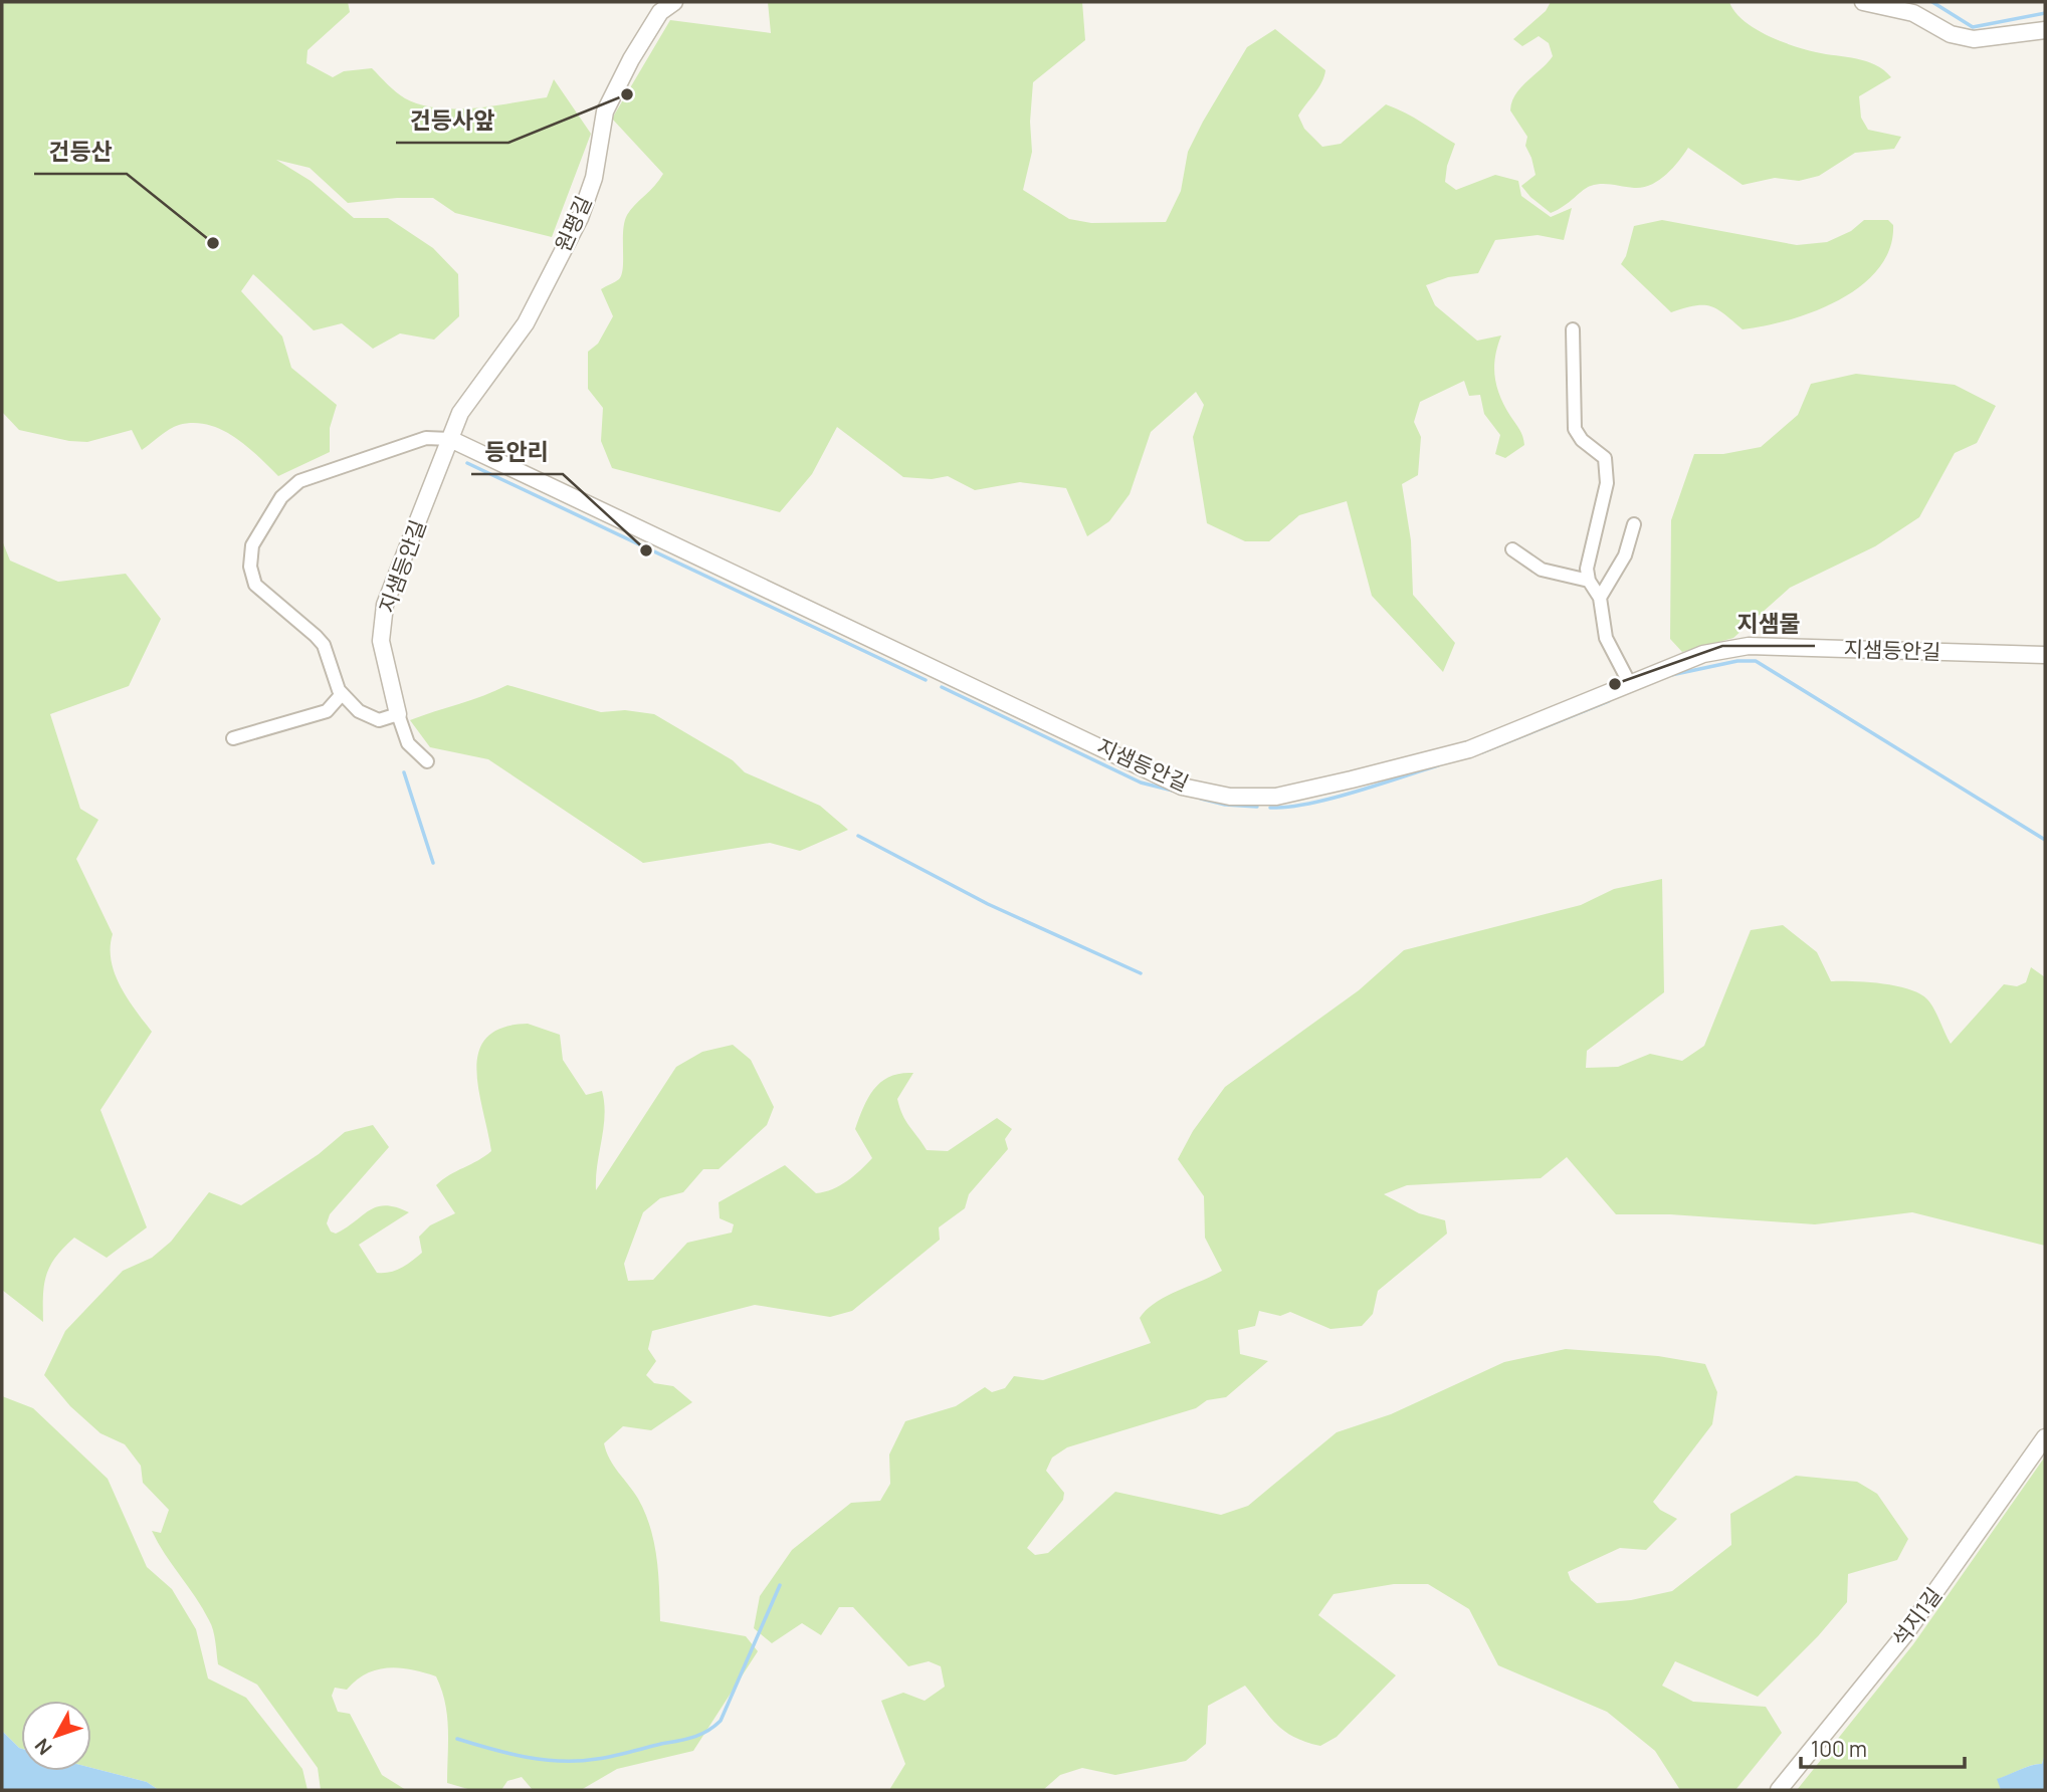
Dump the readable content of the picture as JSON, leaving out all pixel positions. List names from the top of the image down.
{
  "streets": {
    "street": ["원평길", "지샘등안길", "석지1길"]
  },
  "crossings": [
    ["원평길", "지샘등안길"]
  ],
  "places": [
    "건등사앞",
    "건등산",
    "등안리",
    "지샘물"
  ],
  "scale_bar": "100 m",
  "north": "bottom left"
}
